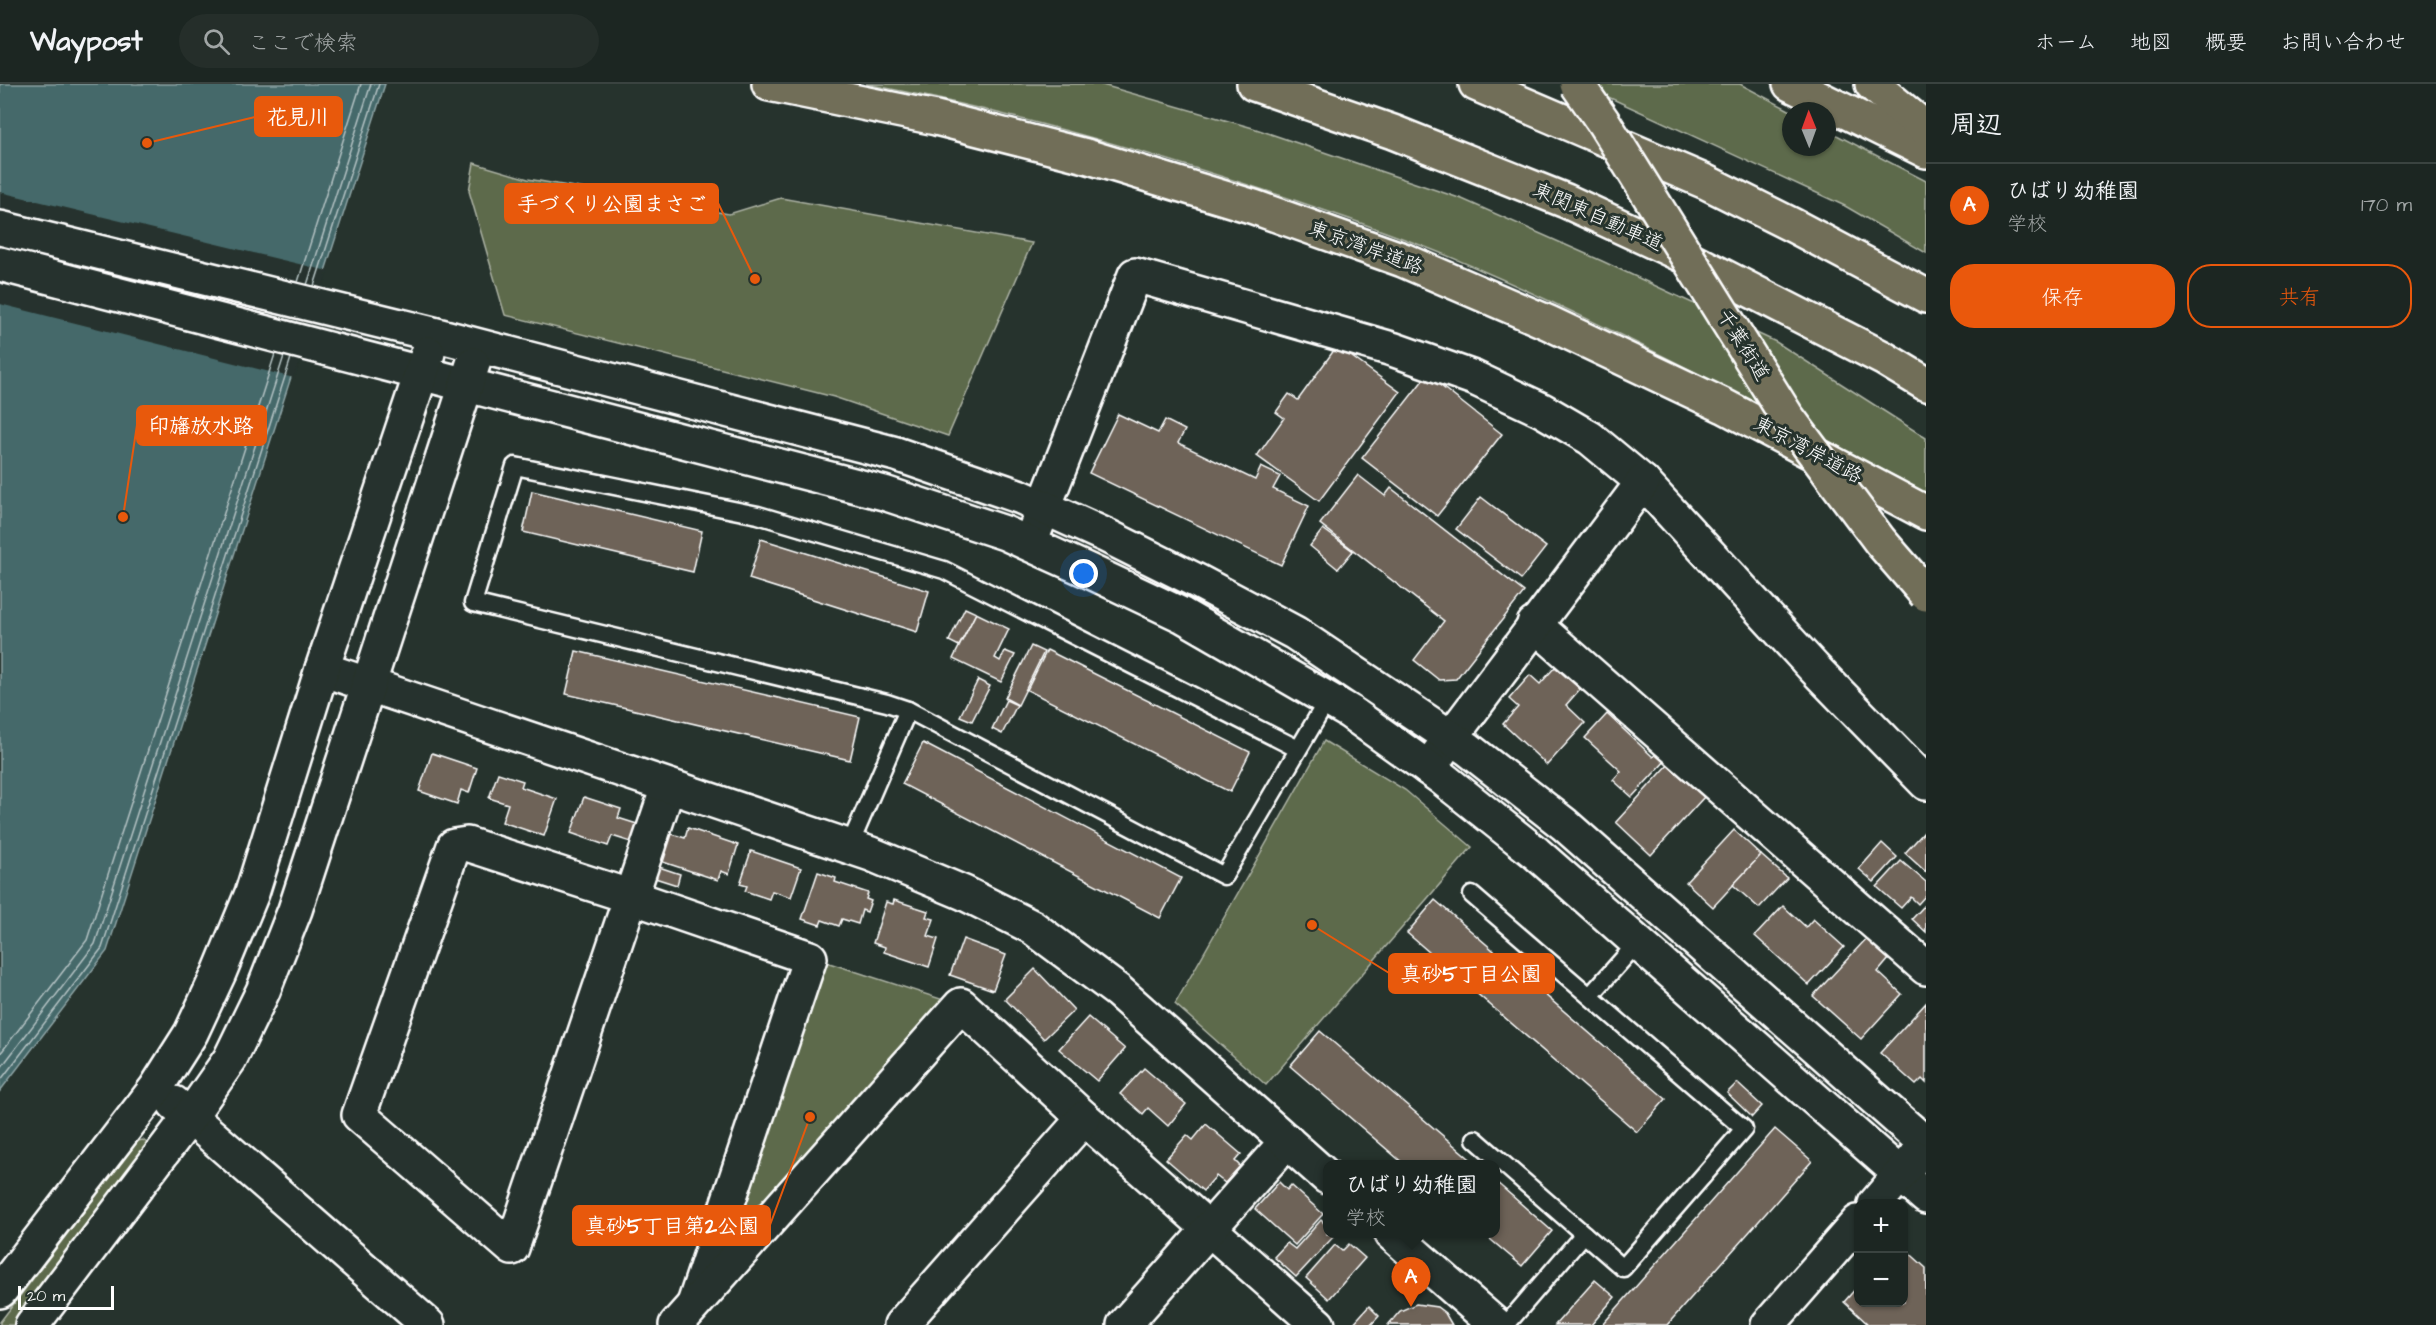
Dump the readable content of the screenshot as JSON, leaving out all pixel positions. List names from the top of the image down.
{
  "streets": {
    "highway": ["東関東自動車道", "東京湾岸道路", "千葉街道"]
  },
  "places": [
    "花見川",
    "手づくり公園まさご",
    "印旛放水路",
    "真砂5丁目公園",
    "真砂5丁目第2公園"
  ],
  "scale_bar": "20 m",
  "north": "top",
  "page": {
    "header": "Waypost",
    "search": "ここで検索",
    "nav": [
      "ホーム",
      "地図",
      "概要",
      "お問い合わせ"
    ],
    "heading": "周辺",
    "list": [
      {
        "mark": "A",
        "name": "ひばり幼稚園",
        "note": "学校",
        "value": "170 m"
      }
    ],
    "buttons": ["保存", "共有"],
    "popup": ["ひばり幼稚園", "学校"],
    "map_buttons": ["+", "−"],
    "pins": "A",
    "scale": "20 m"
  }
}
